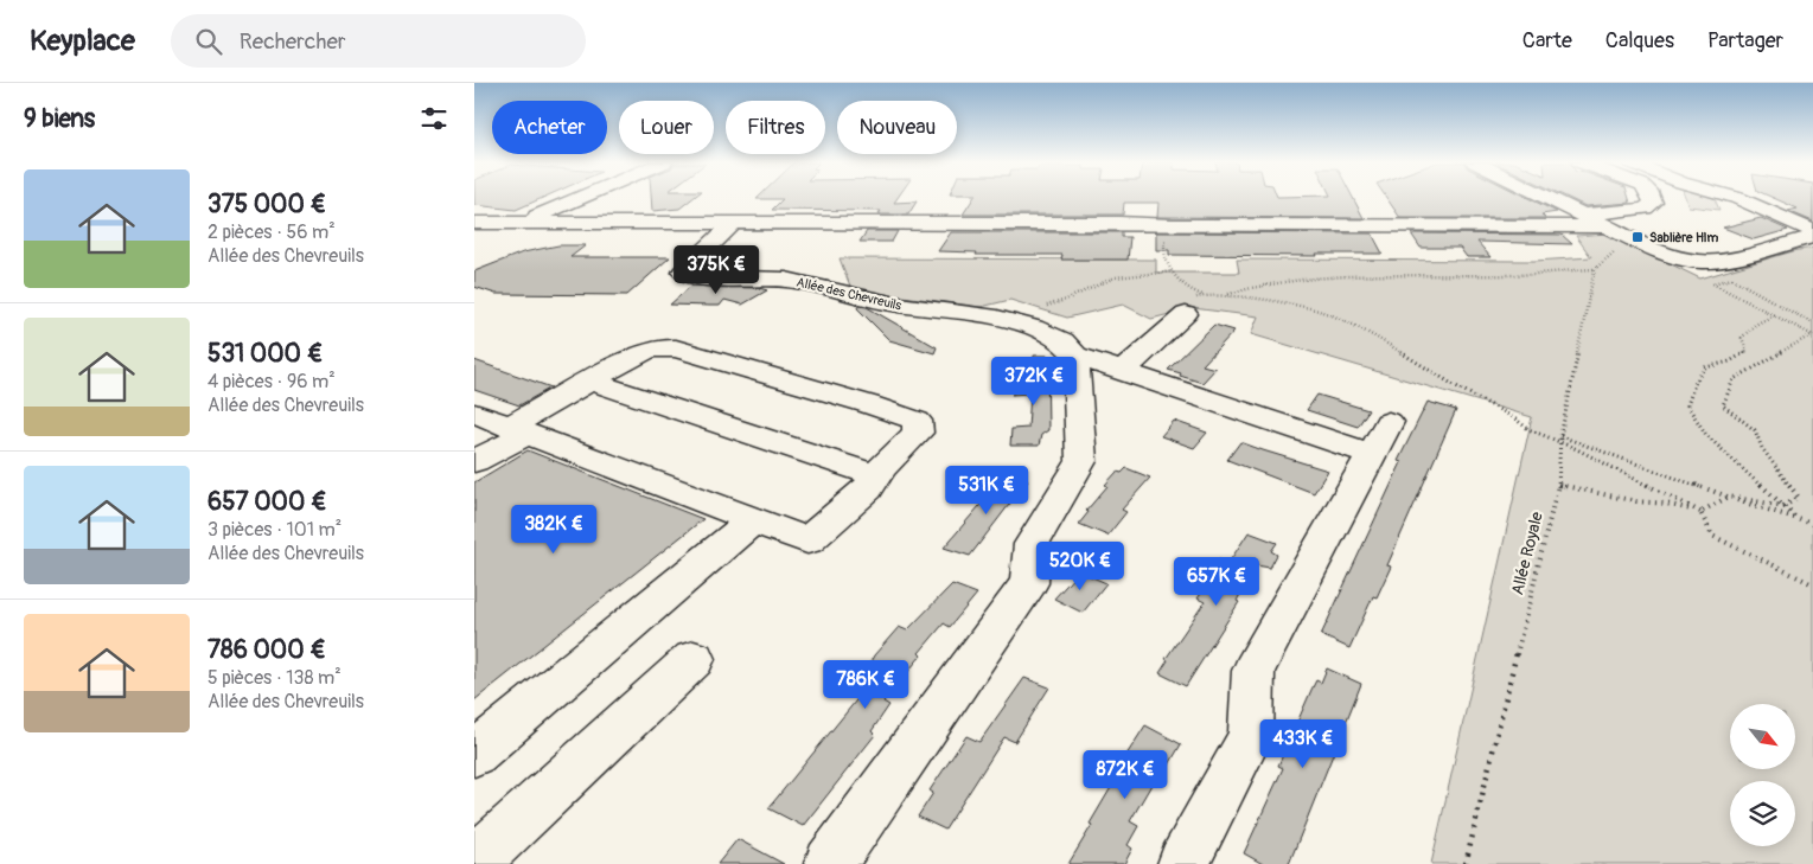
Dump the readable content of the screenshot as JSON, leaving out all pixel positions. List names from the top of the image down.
{
  "streets": {
    "street": ["Allée des Chevreuils"],
    "path": ["Allée Royale"]
  },
  "places": {
    "transit": ["Sablière Hlm"]
  },
  "north": "bottom right",
  "page": {
    "header": "Keyplace",
    "search": "Rechercher",
    "nav": ["Carte", "Calques", "Partager"],
    "heading": "9 biens",
    "chip": [
      "Acheter",
      "Louer",
      "Filtres",
      "Nouveau"
    ],
    "list": [
      {
        "name": "375 000 €",
        "note": "2 pièces · 56 m² · Allée des Chevreuils"
      },
      {
        "name": "531 000 €",
        "note": "4 pièces · 96 m² · Allée des Chevreuils"
      },
      {
        "name": "657 000 €",
        "note": "3 pièces · 101 m² · Allée des Chevreuils"
      },
      {
        "name": "786 000 €",
        "note": "5 pièces · 138 m² · Allée des Chevreuils"
      }
    ],
    "price": [
      "375K €",
      "372K €",
      "531K €",
      "382K €",
      "520K €",
      "657K €",
      "786K €",
      "433K €",
      "872K €"
    ]
  }
}
